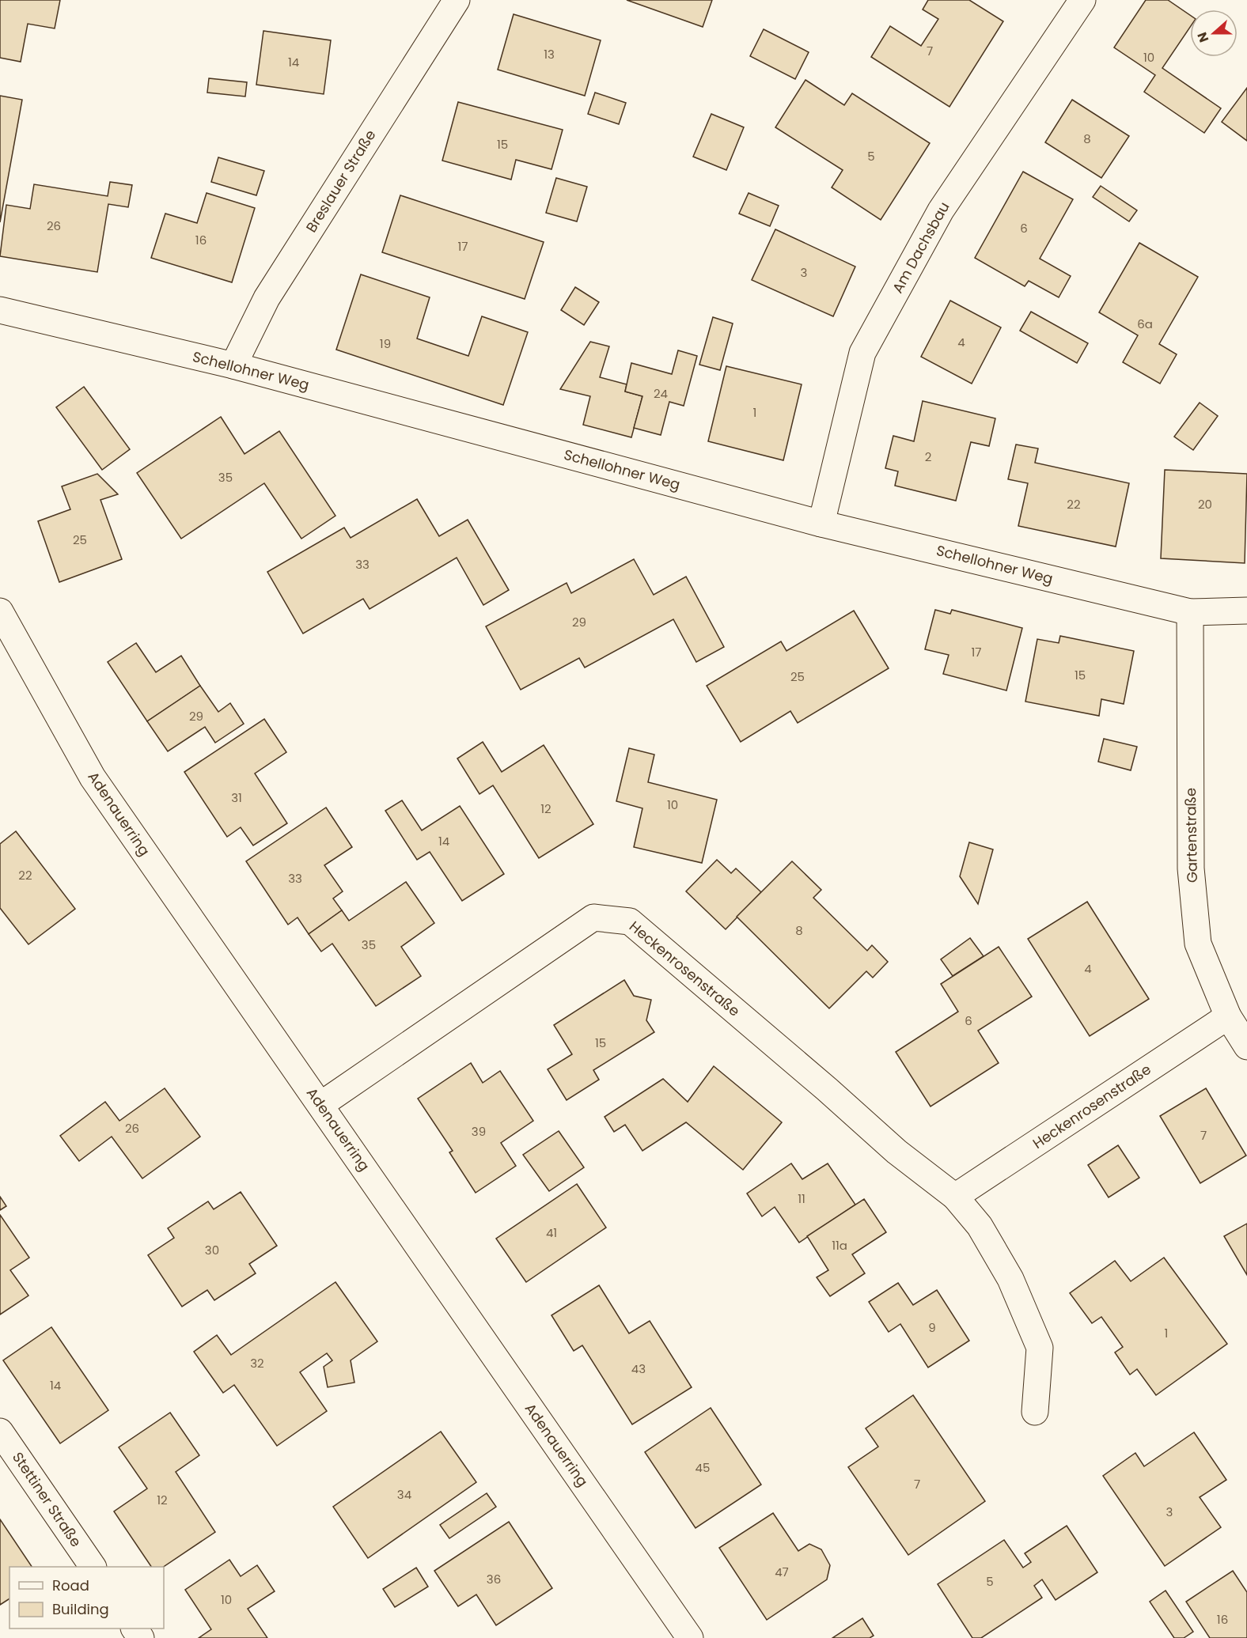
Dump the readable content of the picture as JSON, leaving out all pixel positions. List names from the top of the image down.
{
  "streets": {
    "street": [
      "Breslauer Straße",
      "Am Dachsbau",
      "Schellohner Weg",
      "Adenauerring",
      "Gartenstraße",
      "Heckenrosenstraße",
      "Stettiner Straße"
    ]
  },
  "crossings": [
    ["Breslauer Straße", "Schellohner Weg"],
    ["Am Dachsbau", "Schellohner Weg"],
    ["Schellohner Weg", "Gartenstraße"],
    ["Adenauerring", "Heckenrosenstraße"],
    ["Gartenstraße", "Heckenrosenstraße"]
  ],
  "house_numbers": [
    "7",
    "13",
    "10",
    "14",
    "8",
    "15",
    "5",
    "26",
    "6",
    "16",
    "17",
    "3",
    "6a",
    "4",
    "19",
    "24",
    "1",
    "2",
    "35",
    "22",
    "20",
    "25",
    "33",
    "29",
    "17",
    "15",
    "25",
    "29",
    "31",
    "10",
    "12",
    "14",
    "22",
    "33",
    "8",
    "35",
    "4",
    "6",
    "15",
    "26",
    "39",
    "7",
    "11",
    "41",
    "11a",
    "30",
    "9",
    "1",
    "32",
    "43",
    "14",
    "45",
    "7",
    "34",
    "12",
    "3",
    "47",
    "36",
    "5",
    "10",
    "16"
  ],
  "legend": ["Road", "Building"],
  "north": "left"
}
